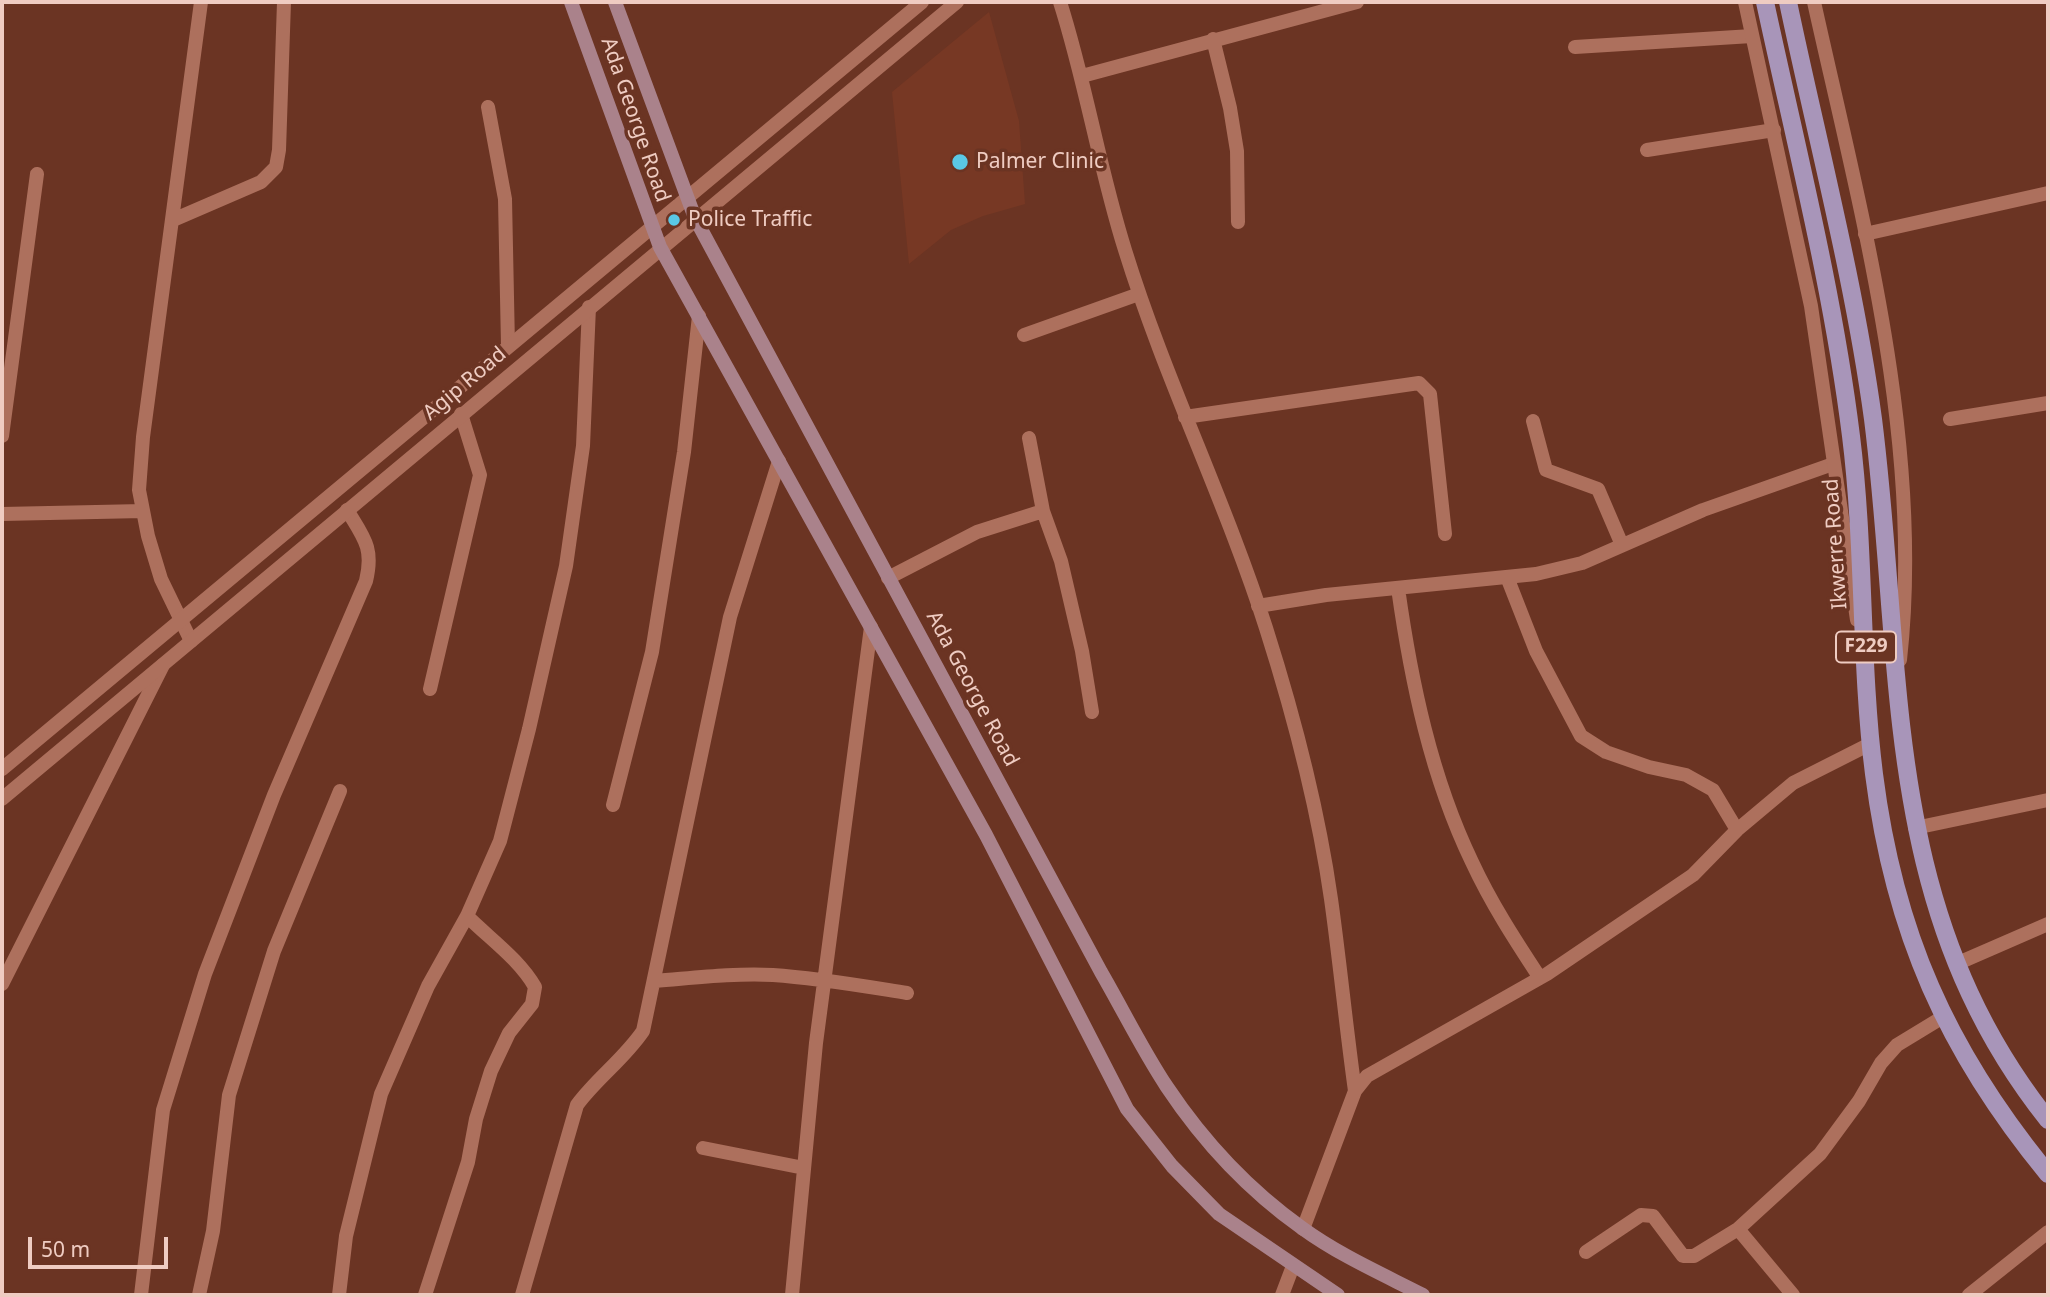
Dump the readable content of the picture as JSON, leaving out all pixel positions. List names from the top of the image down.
{
  "streets": {
    "main road": ["Ada George Road", "Ikwerre Road", "F229"],
    "street": ["Agip Road"]
  },
  "crossings": [
    ["Ada George Road", "Agip Road"]
  ],
  "places": ["Palmer Clinic", "Police Traffic"],
  "scale_bar": "50 m"
}
